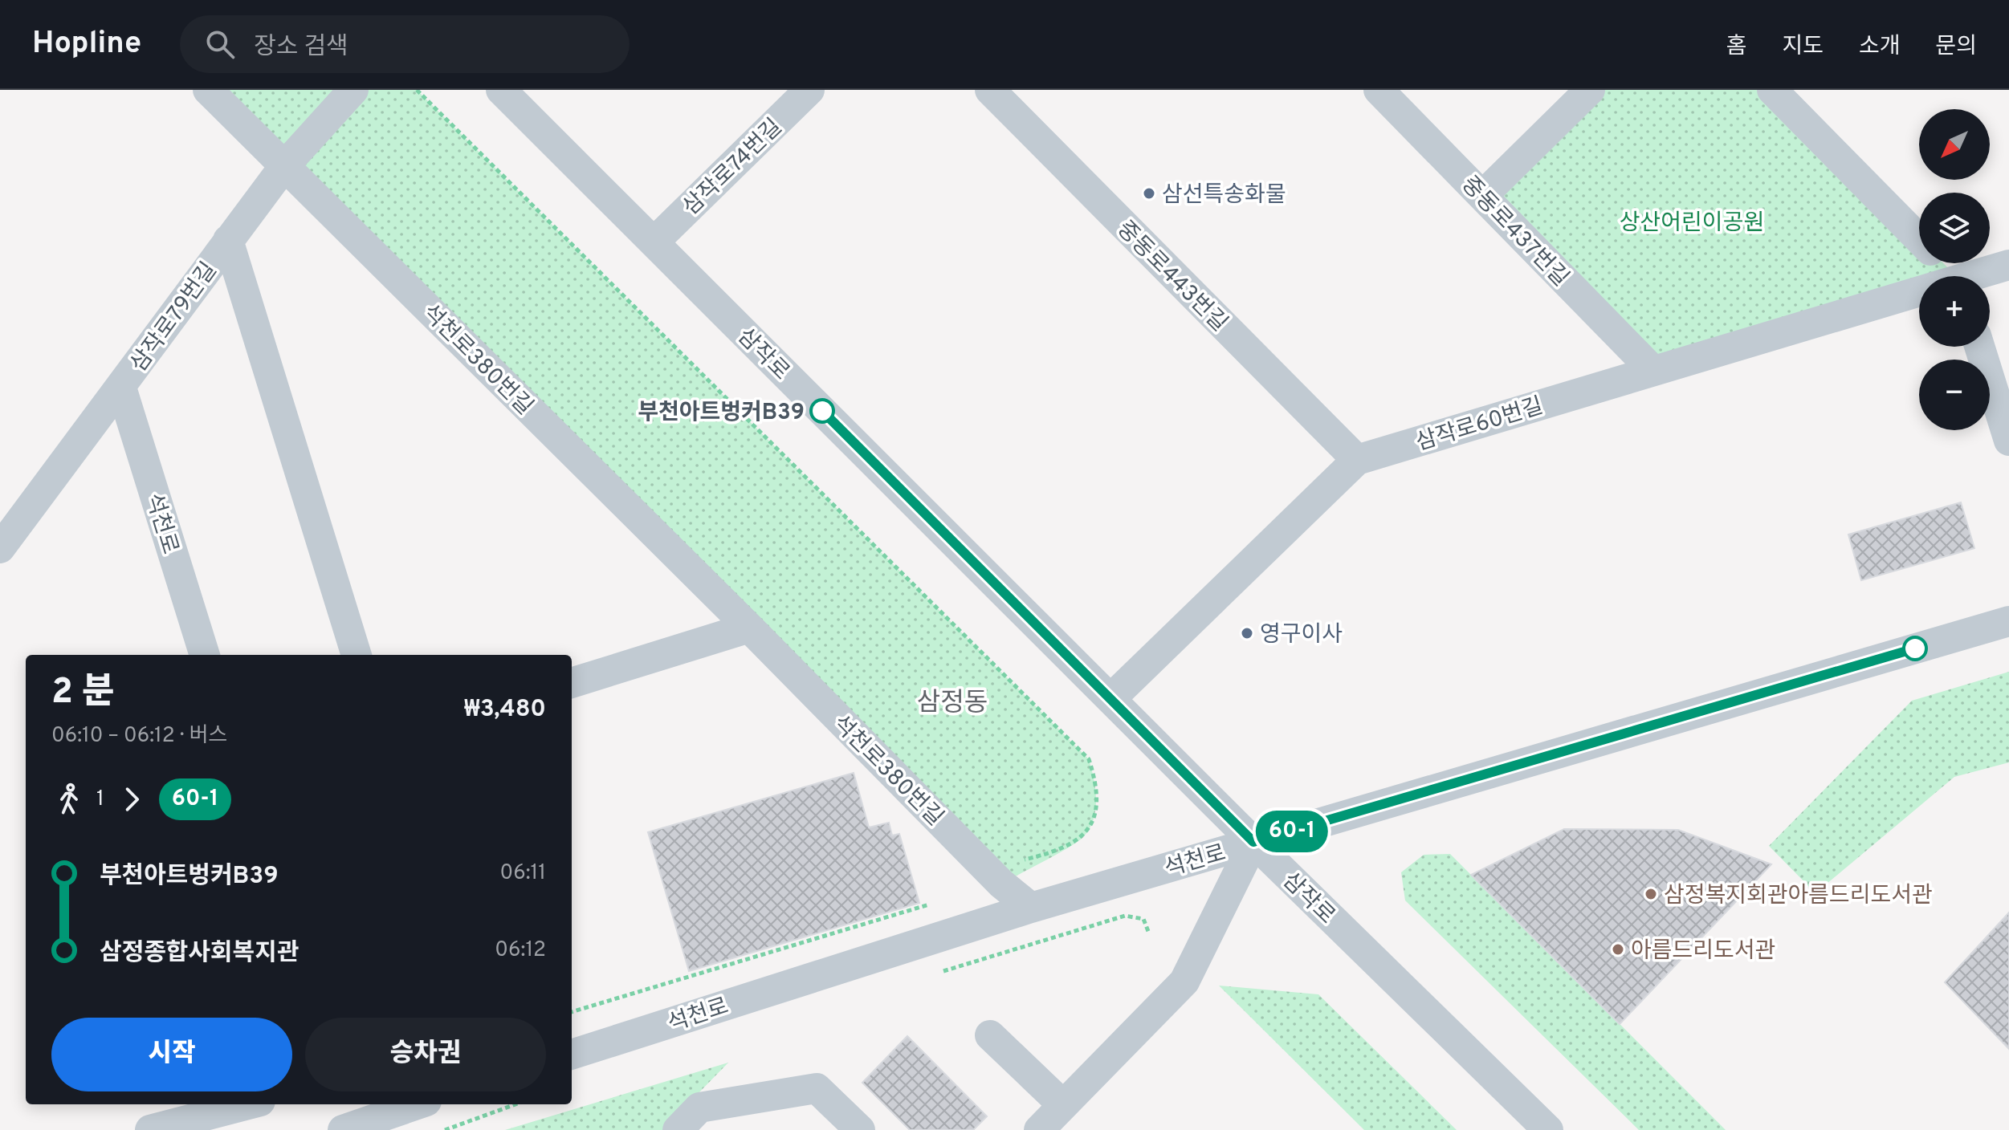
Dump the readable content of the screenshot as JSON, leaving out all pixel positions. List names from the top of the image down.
{
  "streets": {
    "street": [
      "삼작로74번길",
      "중동로437번길",
      "중동로443번길",
      "삼작로79번길",
      "삼작로",
      "석천로380번길",
      "삼작로60번길",
      "석천로"
    ]
  },
  "crossings": [
    ["삼작로74번길", "삼작로"],
    ["중동로437번길", "삼작로60번길"],
    ["중동로443번길", "삼작로60번길"],
    ["삼작로79번길", "석천로380번길"],
    ["삼작로79번길", "석천로"],
    ["삼작로", "삼작로60번길"],
    ["삼작로", "석천로"],
    ["석천로380번길", "석천로"]
  ],
  "districts": ["삼정동"],
  "parks": ["상산어린이공원"],
  "places": [
    "삼선특송화물",
    "부천아트벙커B39",
    "영구이사",
    "삼정복지회관아름드리도서관",
    "아름드리도서관"
  ],
  "lines": ["bus line 60-1"],
  "north": "bottom left",
  "page": {
    "header": "Hopline",
    "search": "장소 검색",
    "nav": [
      "홈",
      "지도",
      "소개",
      "문의"
    ],
    "on_map": "60-1",
    "map_buttons": ["+", "−"],
    "heading": ["2 분", "06:10 – 06:12 · 버스", "₩3,480"],
    "legs": ["1", "60-1"],
    "list": [
      {
        "name": "부천아트벙커B39",
        "value": "06:11"
      },
      {
        "name": "삼정종합사회복지관",
        "value": "06:12"
      }
    ],
    "buttons": ["시작", "승차권"]
  }
}
